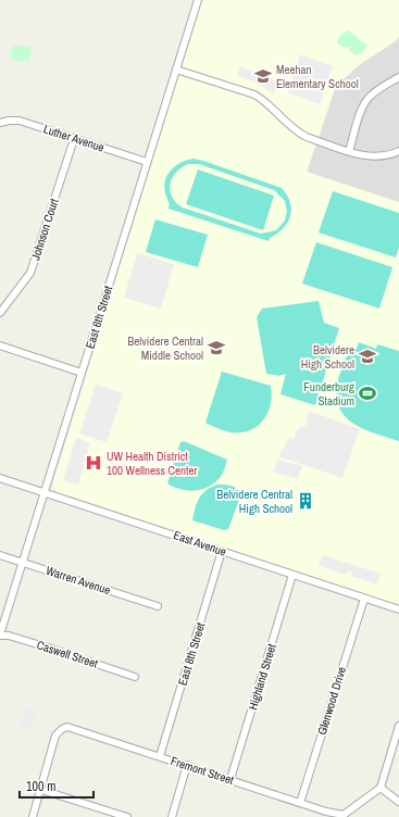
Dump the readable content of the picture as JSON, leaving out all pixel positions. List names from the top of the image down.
{
  "streets": {
    "street": [
      "Luther Avenue",
      "Johnson Court",
      "East 6th Street",
      "East Avenue",
      "Warren Avenue",
      "Caswell Street",
      "East 8th Street",
      "Highland Street",
      "Glenwood Drive",
      "Fremont Street"
    ]
  },
  "crossings": [
    ["Luther Avenue", "Johnson Court"],
    ["Luther Avenue", "East 6th Street"],
    ["East 6th Street", "East Avenue"],
    ["East 6th Street", "Warren Avenue"],
    ["East 6th Street", "Caswell Street"],
    ["East Avenue", "East 8th Street"],
    ["East Avenue", "Highland Street"],
    ["East Avenue", "Glenwood Drive"],
    ["East 8th Street", "Fremont Street"],
    ["Highland Street", "Fremont Street"],
    ["Glenwood Drive", "Fremont Street"]
  ],
  "places": {
    "school or university": ["Meehan Elementary School", "Belvidere Central Middle School", "Belvidere High School"],
    "sports": ["Funderburg Stadium"],
    "hospital": ["UW Health District 100 Wellness Center"],
    "building": ["Belvidere Central High School"]
  },
  "scale_bar": "100 m"
}
